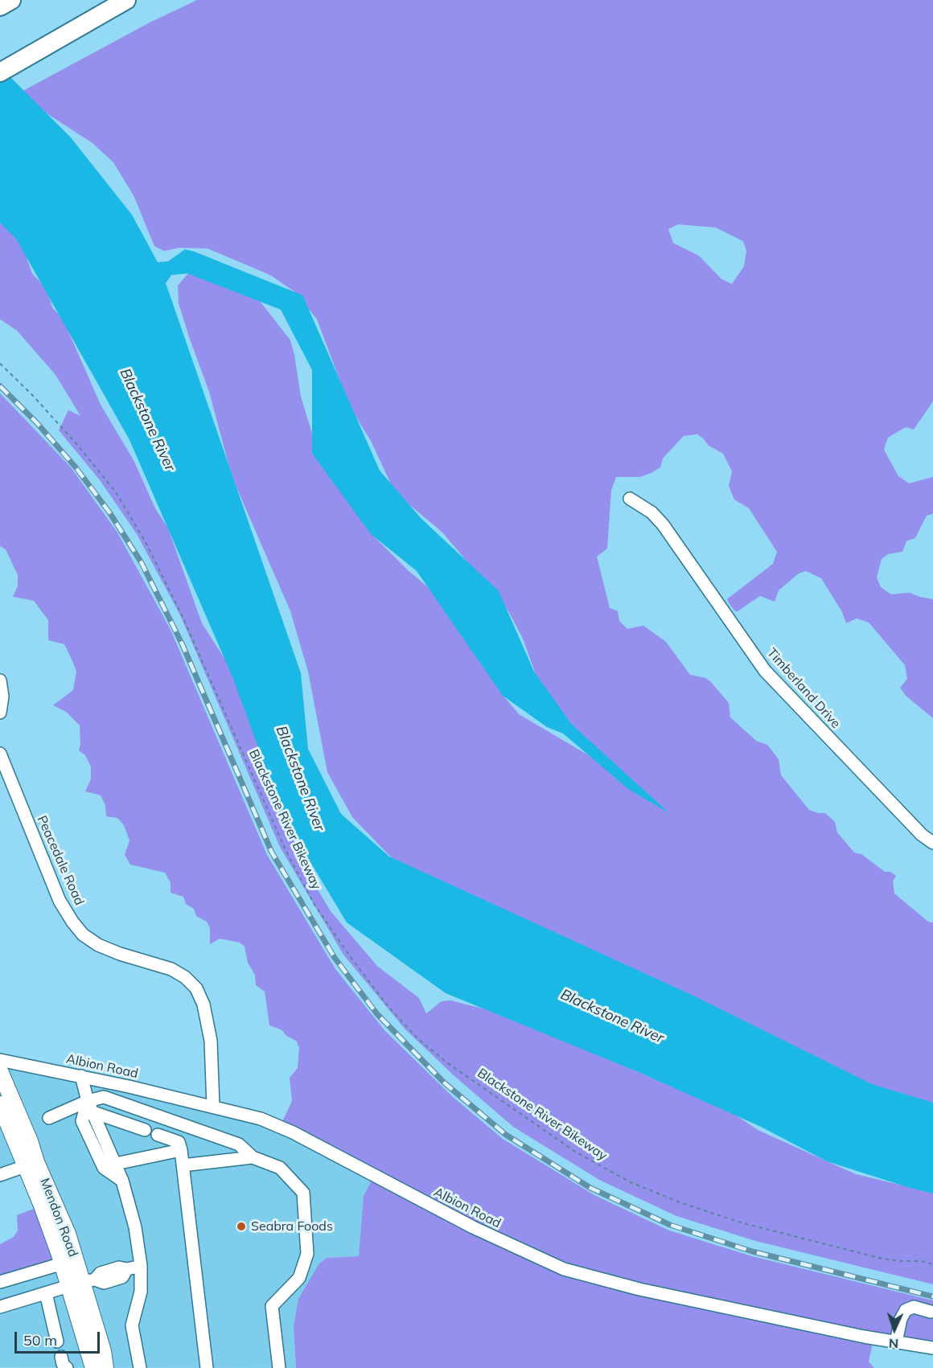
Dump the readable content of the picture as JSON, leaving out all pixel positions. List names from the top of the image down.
{
  "streets": {
    "main road": ["Mendon Road"],
    "street": ["Timberland Drive", "Peacedale Road", "Albion Road"],
    "path": ["Blackstone River Bikeway"]
  },
  "crossings": [
    ["Peacedale Road", "Albion Road"]
  ],
  "water": ["Blackstone River"],
  "places": ["Seabra Foods"],
  "scale_bar": "50 m",
  "north": "bottom"
}
